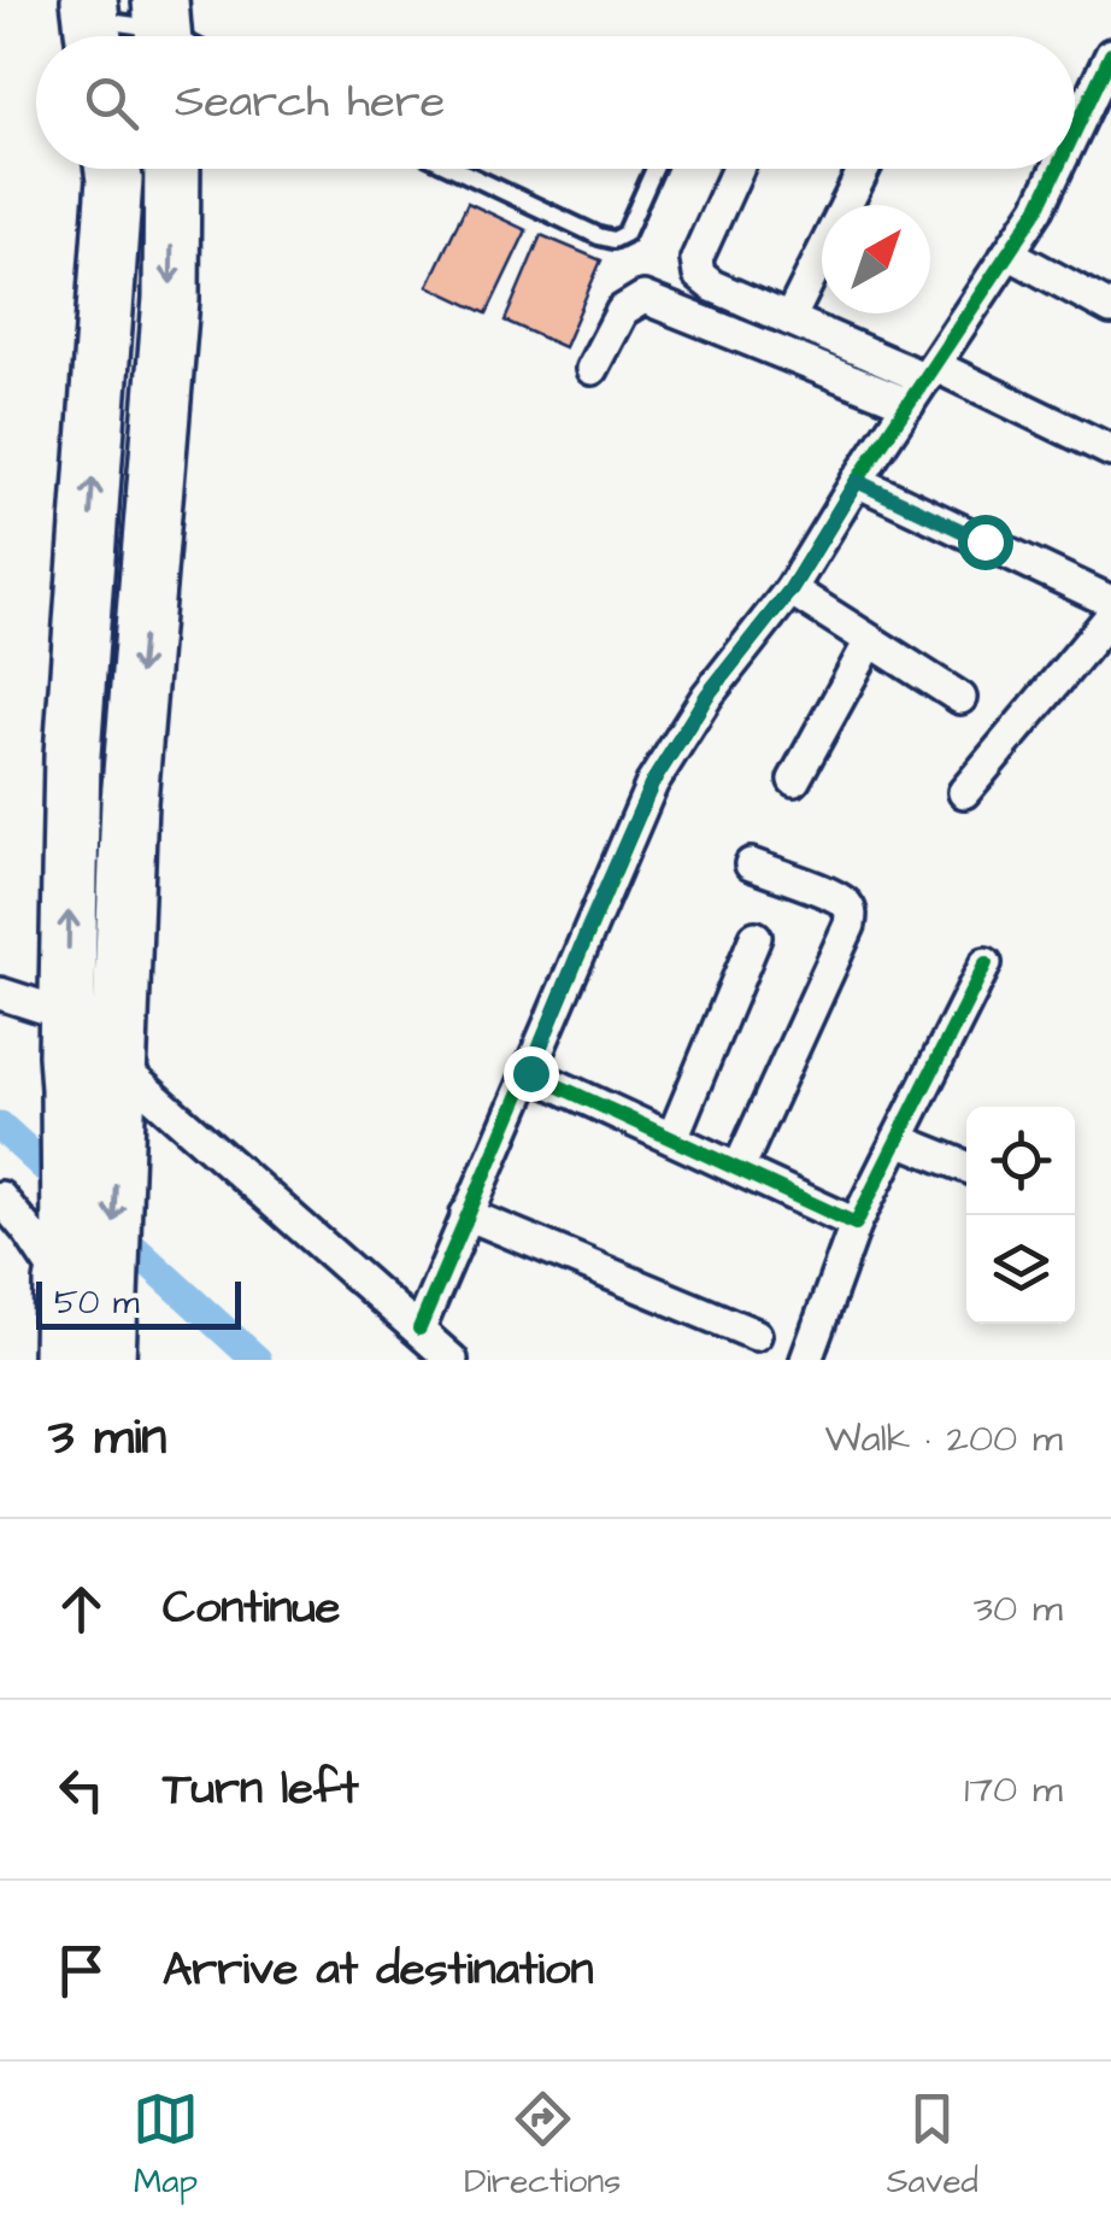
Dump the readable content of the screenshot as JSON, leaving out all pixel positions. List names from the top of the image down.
{
  "scale_bar": "50 m",
  "north": "top right",
  "page": {
    "search": "Search here",
    "scale": "50 m",
    "heading": ["3 min", "Walk · 200 m"],
    "list": [
      ["Continue", "30 m"],
      ["Turn left", "170 m"],
      "Arrive at destination"
    ],
    "nav": ["Map", "Directions", "Saved"]
  }
}
